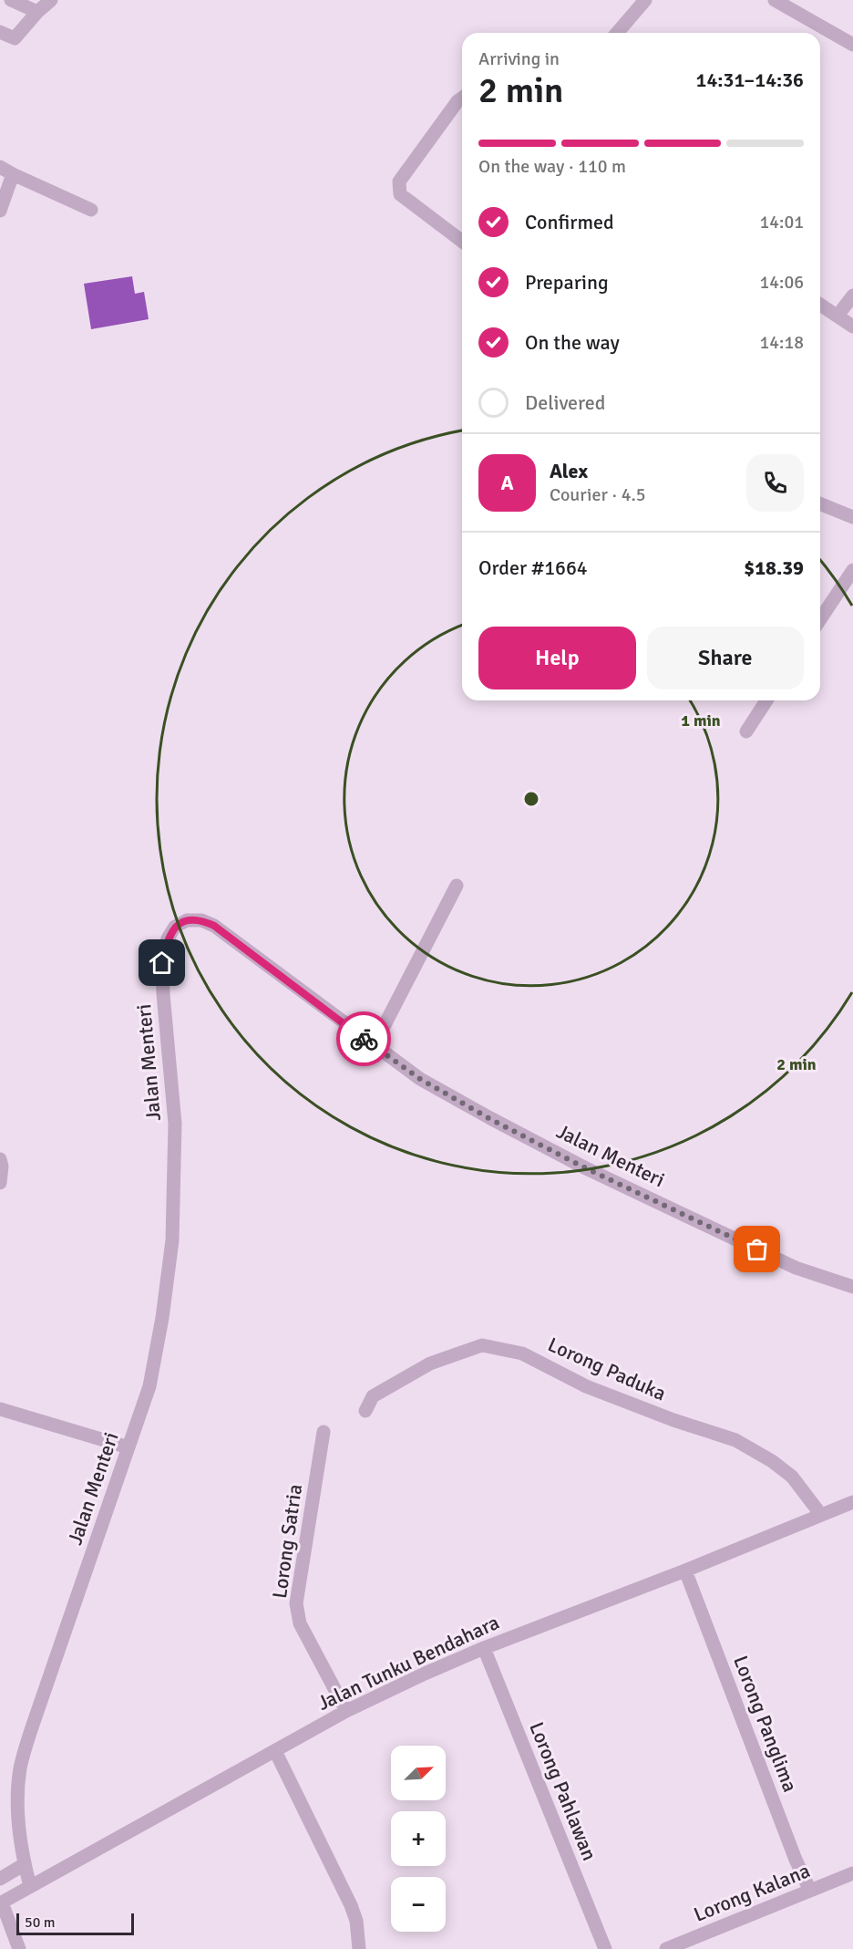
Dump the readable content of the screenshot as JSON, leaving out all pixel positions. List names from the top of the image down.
{
  "streets": {
    "street": [
      "Jalan Menteri",
      "Lorong Paduka",
      "Lorong Satria",
      "Jalan Tunku Bendahara",
      "Lorong Panglima",
      "Lorong Pahlawan",
      "Lorong Kalana"
    ]
  },
  "crossings": [
    ["Jalan Menteri", "Jalan Tunku Bendahara"],
    ["Lorong Paduka", "Jalan Tunku Bendahara"],
    ["Lorong Satria", "Jalan Tunku Bendahara"],
    ["Jalan Tunku Bendahara", "Lorong Panglima"],
    ["Jalan Tunku Bendahara", "Lorong Pahlawan"],
    ["Lorong Panglima", "Lorong Kalana"]
  ],
  "scale_bar": "50 m",
  "north": "top right",
  "page": {
    "heading": ["2 min", "Arriving in", "14:31–14:36"],
    "panel": [
      "Alex",
      "Courier · 4.5",
      "Order #1664",
      "$18.39"
    ],
    "bar": "On the way · 110 m",
    "list": [
      ["Confirmed", "14:01"],
      ["Preparing", "14:06"],
      ["On the way", "14:18"],
      "Delivered"
    ],
    "round": "A",
    "buttons": ["Help", "Share"],
    "map_buttons": ["+", "−"],
    "scale": "50 m"
  },
  "rings": ["1 min", "2 min"]
}
